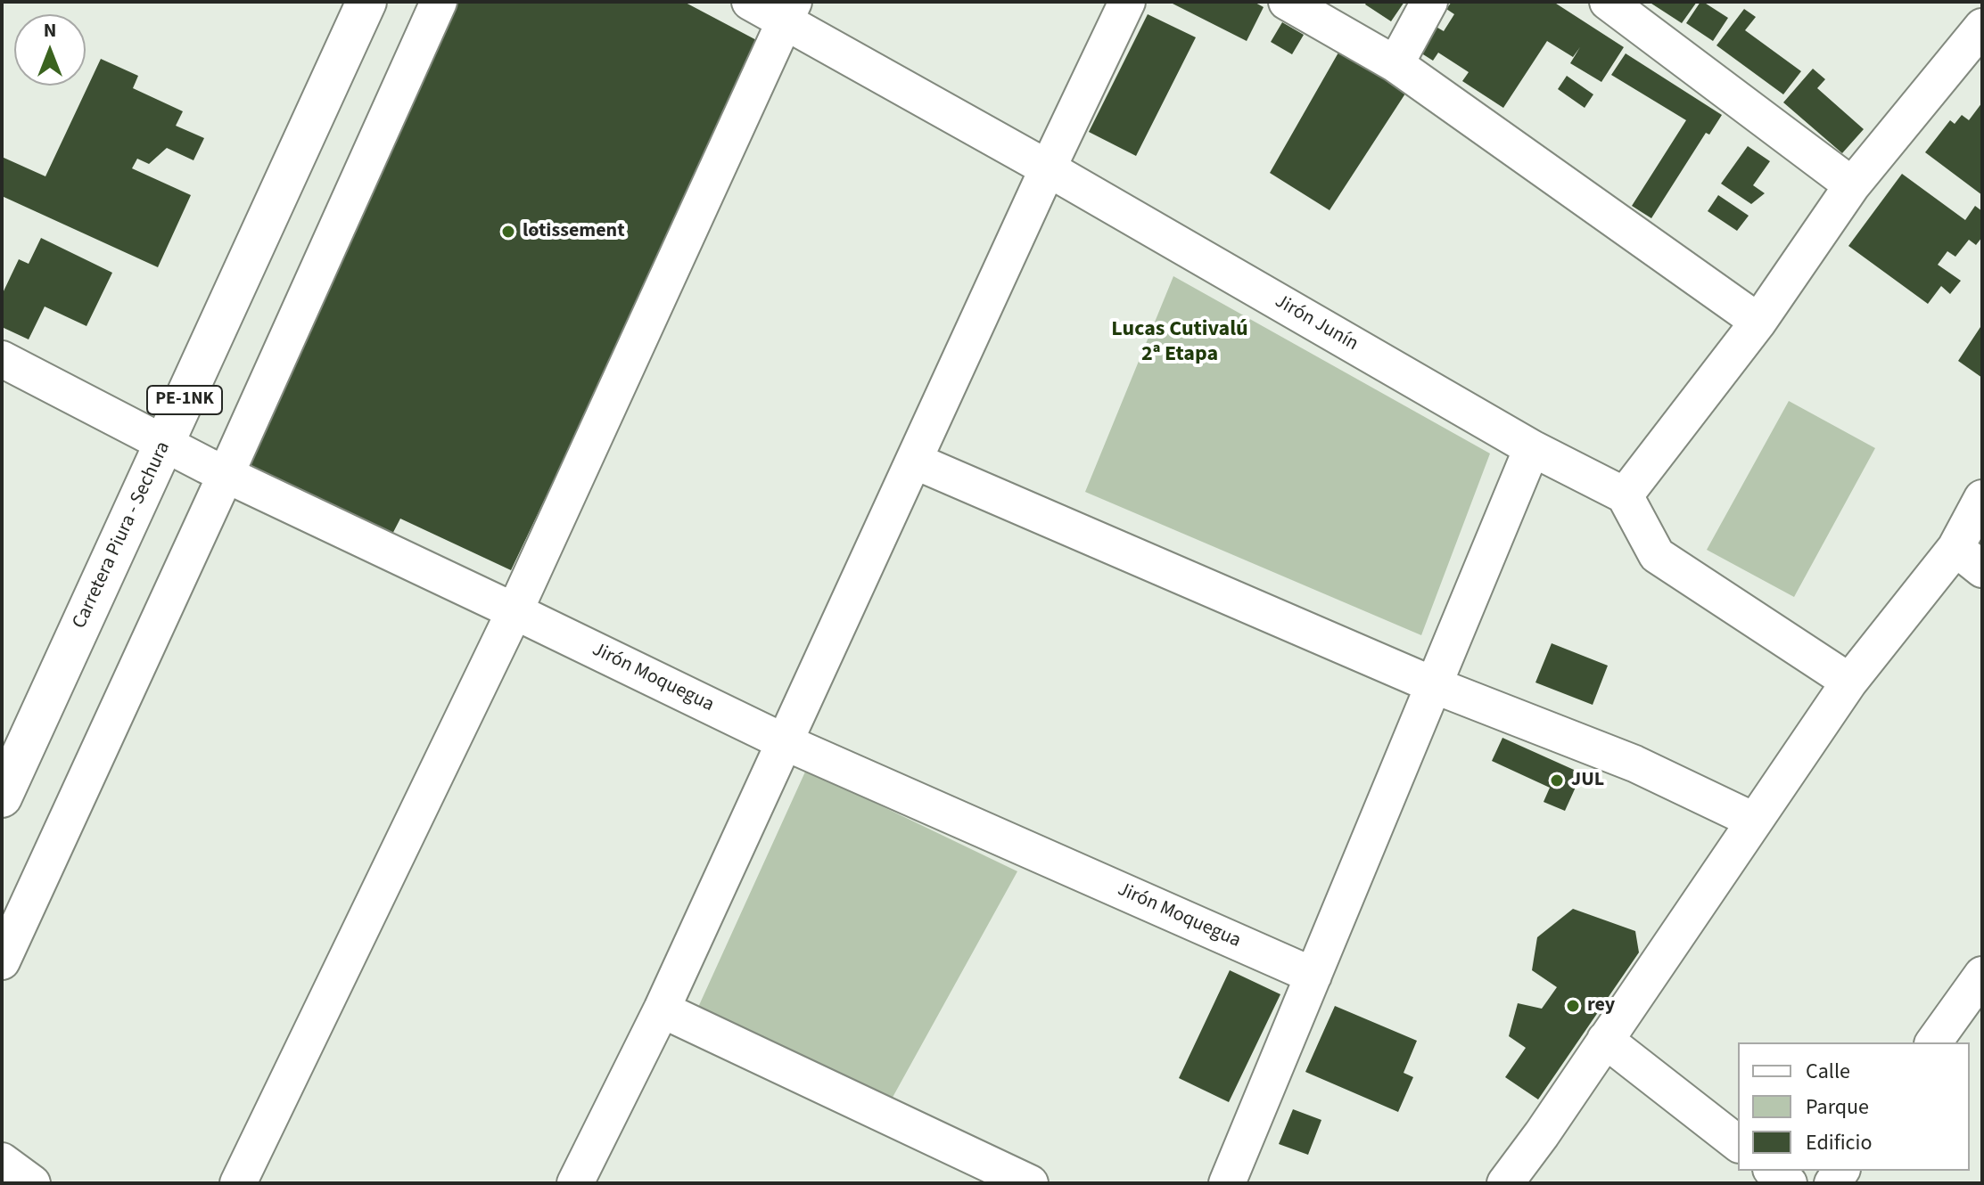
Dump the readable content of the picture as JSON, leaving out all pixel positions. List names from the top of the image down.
{
  "streets": {
    "main road": ["PE-1NK", "Carretera Piura - Sechura"],
    "street": ["Jirón Junín", "Jirón Moquegua"]
  },
  "crossings": [
    ["Carretera Piura - Sechura", "Jirón Moquegua"]
  ],
  "districts": ["Lucas Cutivalú 2ª Etapa"],
  "places": ["lotissement", "JUL", "rey"],
  "legend": ["Calle", "Parque", "Edificio"],
  "north": "top"
}
